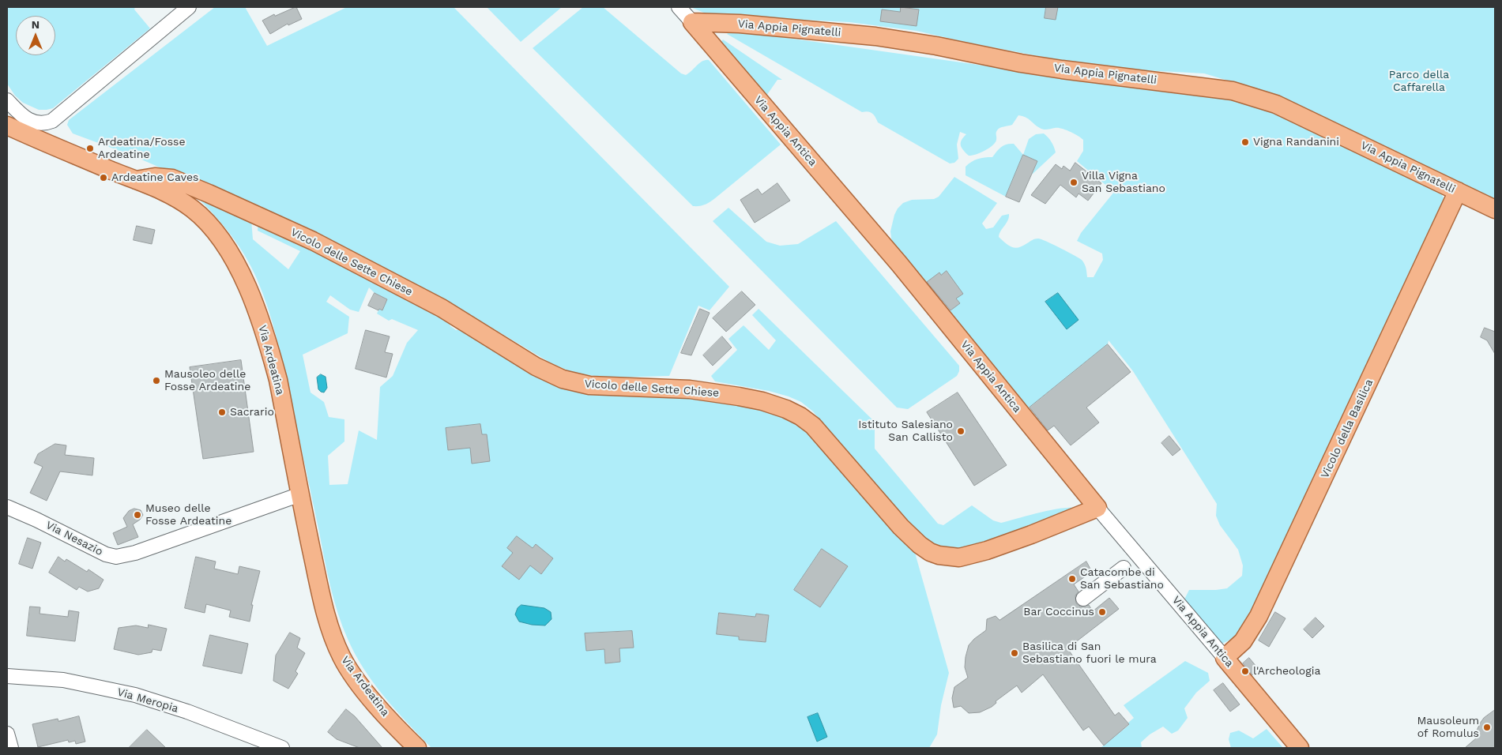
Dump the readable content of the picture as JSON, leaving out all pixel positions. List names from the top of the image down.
{
  "streets": {
    "main road": [
      "Via Appia Pignatelli",
      "Via Appia Antica",
      "Vicolo delle Sette Chiese",
      "Via Ardeatina",
      "Vicolo della Basilica"
    ],
    "street": ["Via Nesazio", "Via Meropia"]
  },
  "crossings": [
    ["Via Appia Pignatelli", "Via Appia Antica"],
    ["Via Appia Pignatelli", "Vicolo della Basilica"],
    ["Via Appia Antica", "Vicolo delle Sette Chiese"],
    ["Via Appia Antica", "Vicolo della Basilica"],
    ["Vicolo delle Sette Chiese", "Via Ardeatina"],
    ["Via Ardeatina", "Via Nesazio"]
  ],
  "parks": ["Parco della Caffarella"],
  "places": [
    "Vigna Randanini",
    "Ardeatina/Fosse Ardeatine",
    "Ardeatine Caves",
    "Villa Vigna San Sebastiano",
    "Mausoleo delle Fosse Ardeatine",
    "Sacrario",
    "Istituto Salesiano San Callisto",
    "Museo delle Fosse Ardeatine",
    "Catacombe di San Sebastiano",
    "Bar Coccinus",
    "Basilica di San Sebastiano fuori le mura",
    "l'Archeologia",
    "Mausoleum of Romulus"
  ],
  "north": "top"
}
